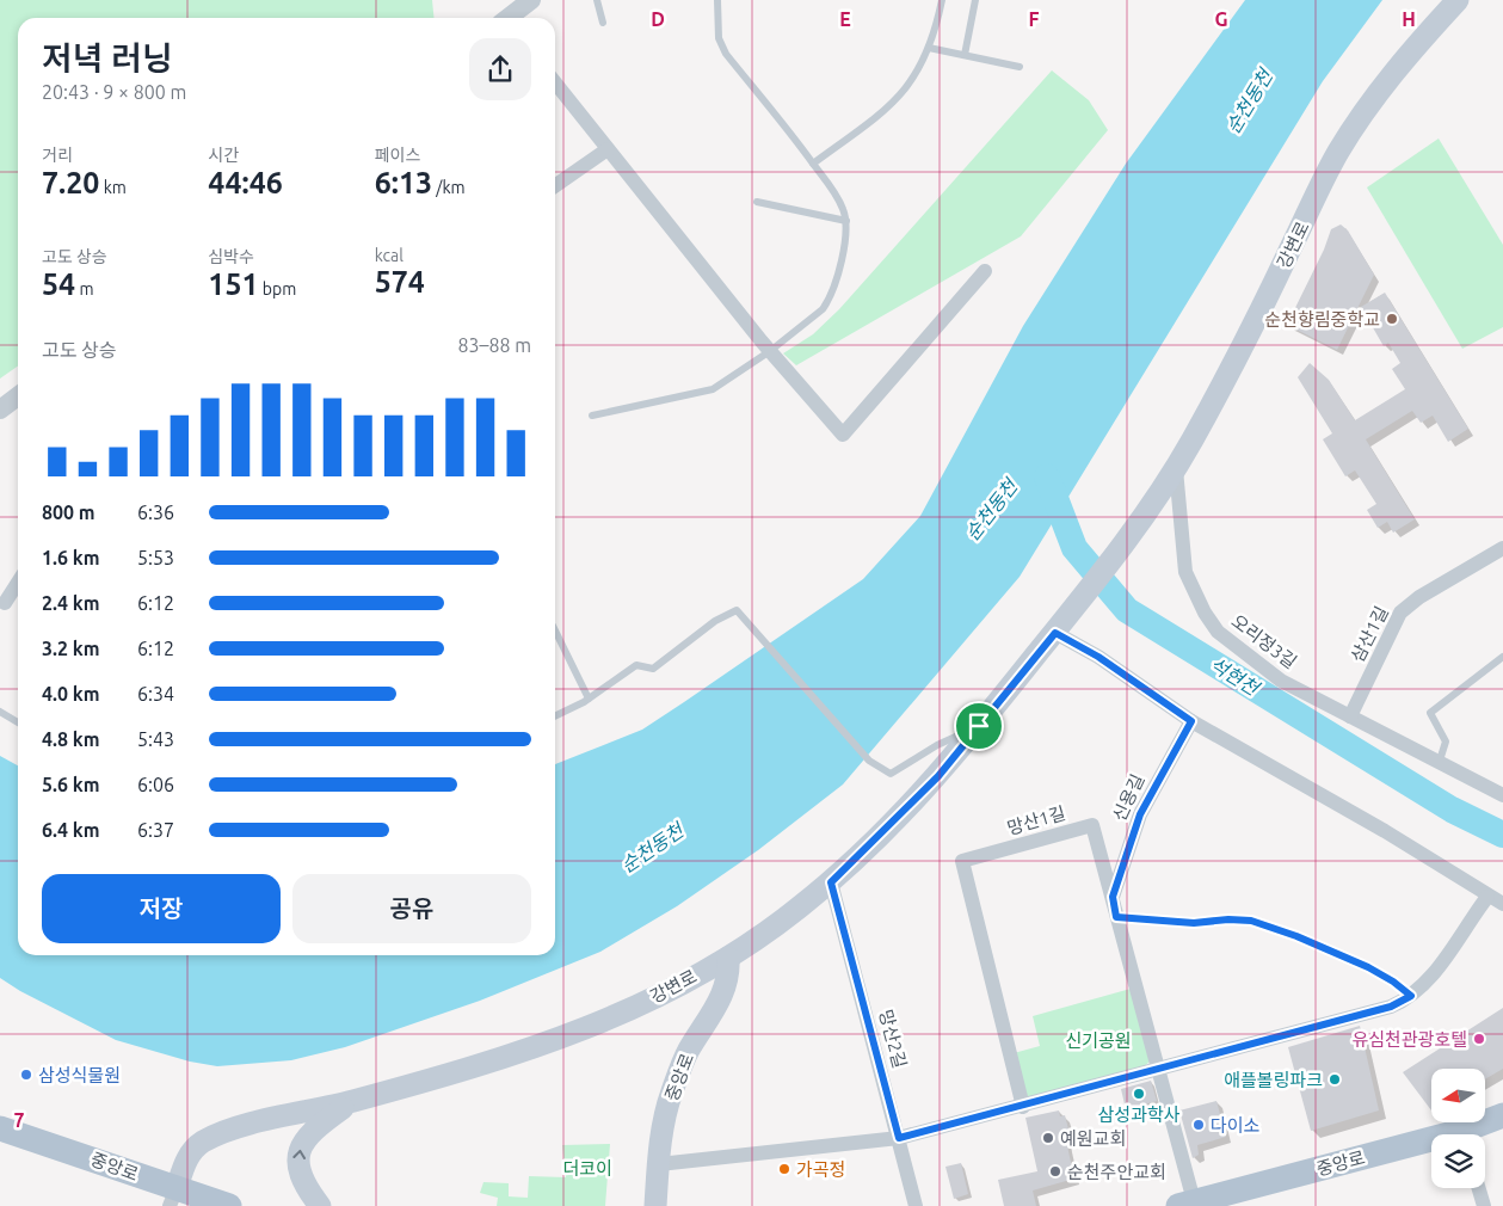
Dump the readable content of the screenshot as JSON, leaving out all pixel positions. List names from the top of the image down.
{
  "streets": {
    "main road": ["강변로", "중앙로"],
    "street": [
      "삼산1길",
      "오리정3길",
      "신용길",
      "망산1길",
      "망산2길"
    ]
  },
  "crossings": [
    ["강변로", "오리정3길"],
    ["강변로", "망산2길"],
    ["강변로", "중앙로"],
    ["삼산1길", "오리정3길"],
    ["신용길", "망산1길"],
    ["망산1길", "중앙로"]
  ],
  "water": ["순천동천", "석현천"],
  "parks": ["신기공원", "더코이"],
  "places": [
    "순천향림중학교",
    "유심천관광호텔",
    "삼성식물원",
    "애플볼링파크",
    "삼성과학사",
    "다이소",
    "예원교회",
    "가곡정",
    "순천주안교회"
  ],
  "north": "left",
  "page": {
    "heading": ["저녁 러닝", "20:43 · 9 × 800 m"],
    "stats": [
      ["거리", "7.20 km"],
      ["시간", "44:46"],
      ["페이스", "6:13 /km"],
      ["고도 상승", "54 m"],
      ["심박수", "151 bpm"],
      ["kcal", "574"]
    ],
    "chart": ["고도 상승", "83–88 m"],
    "list": [
      {
        "name": "800 m",
        "note": "6:36"
      },
      {
        "name": "1.6 km",
        "note": "5:53"
      },
      {
        "name": "2.4 km",
        "note": "6:12"
      },
      {
        "name": "3.2 km",
        "note": "6:12"
      },
      {
        "name": "4.0 km",
        "note": "6:34"
      },
      {
        "name": "4.8 km",
        "note": "5:43"
      },
      {
        "name": "5.6 km",
        "note": "6:06"
      },
      {
        "name": "6.4 km",
        "note": "6:37"
      }
    ],
    "buttons": ["저장", "공유"]
  },
  "grid": {
    "columns": [
      "D",
      "E",
      "F",
      "G",
      "H"
    ],
    "rows": ["7"]
  }
}
